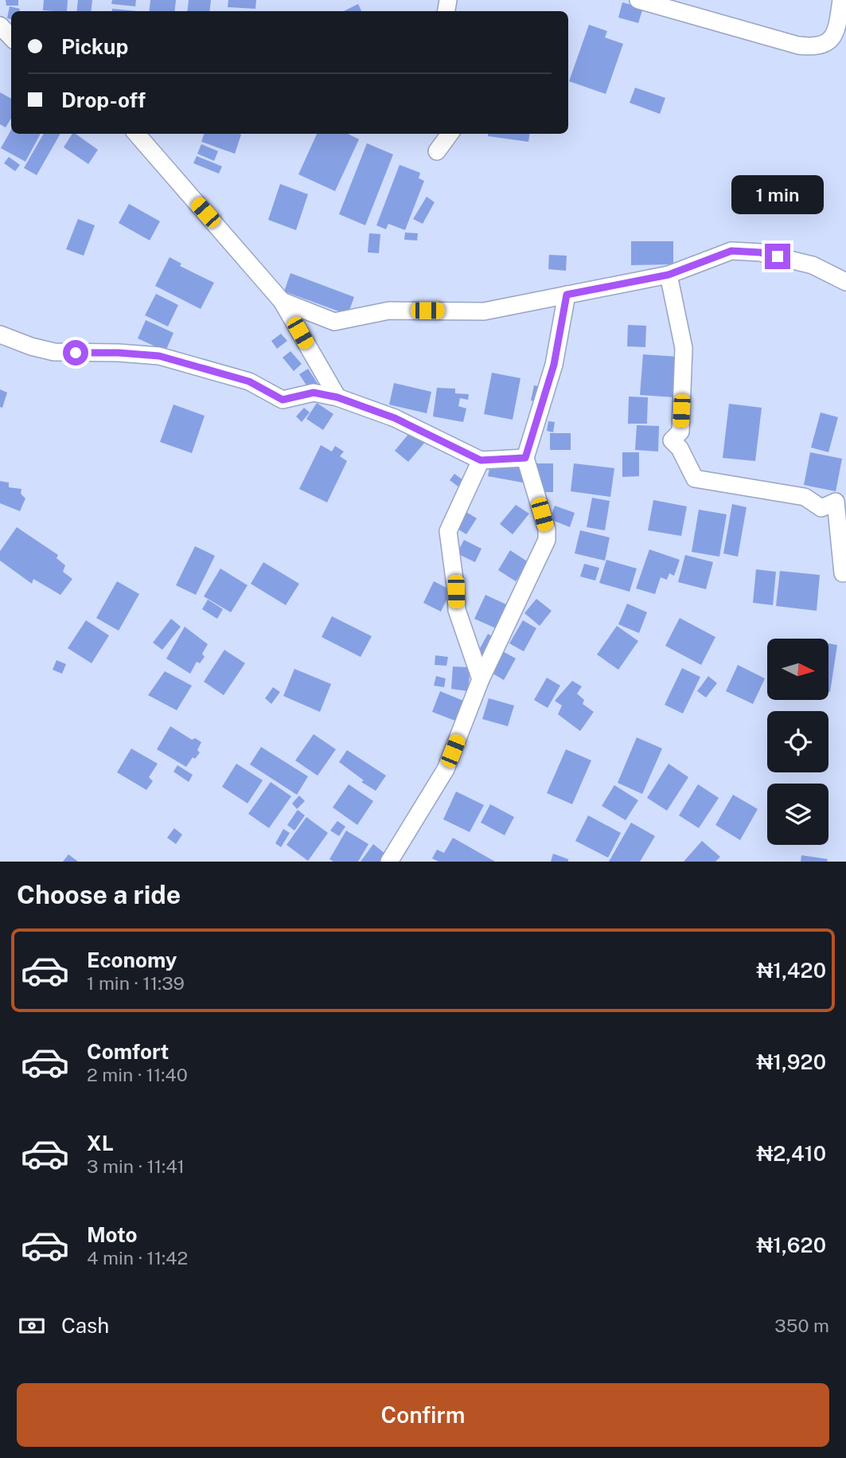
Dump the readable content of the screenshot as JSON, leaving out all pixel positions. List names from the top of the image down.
{
  "north": "right",
  "page": {
    "banner": ["Pickup", "Drop-off"],
    "bubble": "1 min",
    "heading": "Choose a ride",
    "list": [
      {
        "name": "Economy",
        "note": "1 min · 11:39",
        "value": "₦1,420"
      },
      {
        "name": "Comfort",
        "note": "2 min · 11:40",
        "value": "₦1,920"
      },
      {
        "name": "XL",
        "note": "3 min · 11:41",
        "value": "₦2,410"
      },
      {
        "name": "Moto",
        "note": "4 min · 11:42",
        "value": "₦1,620"
      }
    ],
    "pay": ["Cash", "350 m"],
    "buttons": "Confirm"
  }
}
